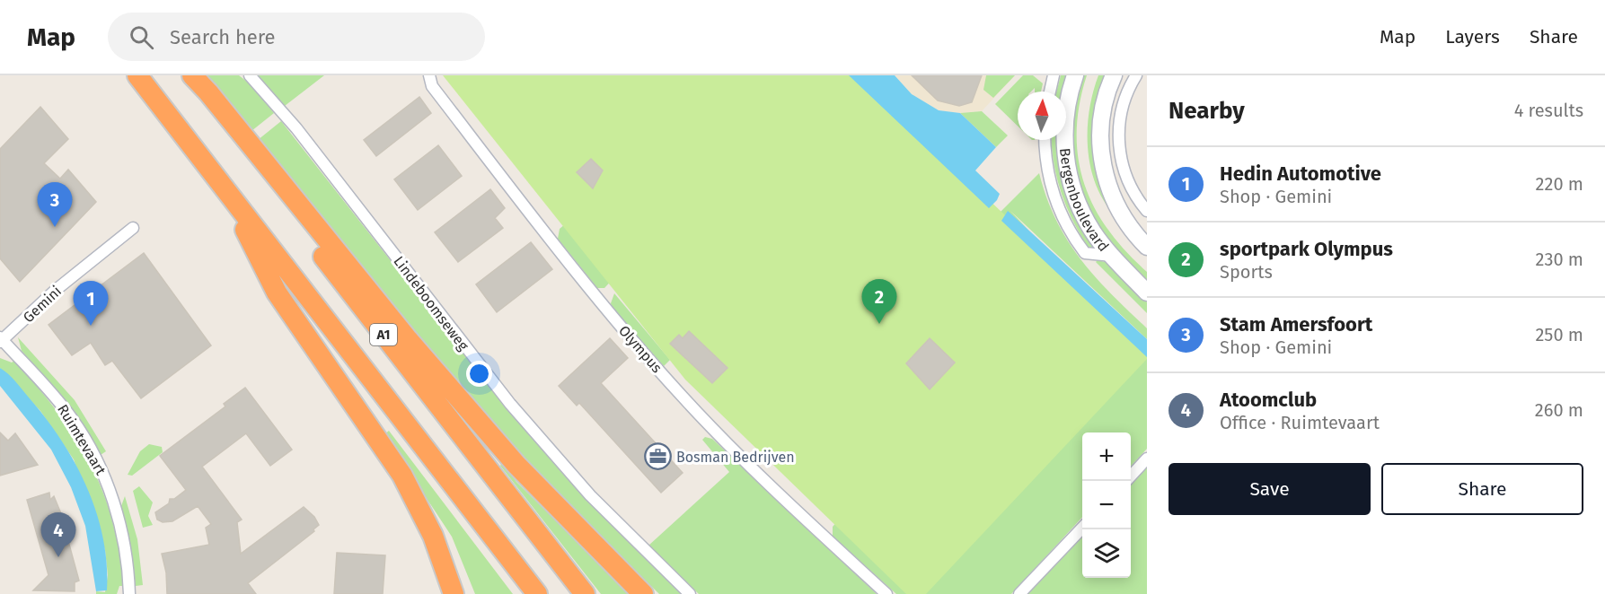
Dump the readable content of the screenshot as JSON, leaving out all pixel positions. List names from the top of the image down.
{
  "streets": {
    "highway": ["A1"],
    "main road": ["Bergenboulevard"],
    "street": [
      "Lindeboomseweg",
      "Gemini",
      "Olympus",
      "Ruimtevaart"
    ]
  },
  "crossings": [
    ["Gemini", "Ruimtevaart"]
  ],
  "places": {
    "office": ["Bosman Bedrijven"]
  },
  "north": "top",
  "page": {
    "header": "Map",
    "search": "Search here",
    "nav": ["Map", "Layers", "Share"],
    "heading": ["Nearby", "4 results"],
    "list": [
      {
        "mark": "1",
        "name": "Hedin Automotive",
        "note": "Shop · Gemini",
        "value": "220 m"
      },
      {
        "mark": "2",
        "name": "sportpark Olympus",
        "note": "Sports",
        "value": "230 m"
      },
      {
        "mark": "3",
        "name": "Stam Amersfoort",
        "note": "Shop · Gemini",
        "value": "250 m"
      },
      {
        "mark": "4",
        "name": "Atoomclub",
        "note": "Office · Ruimtevaart",
        "value": "260 m"
      }
    ],
    "pins": [
      "3",
      "2",
      "1",
      "4"
    ],
    "map_buttons": ["+", "−"],
    "buttons": ["Save", "Share"]
  }
}
